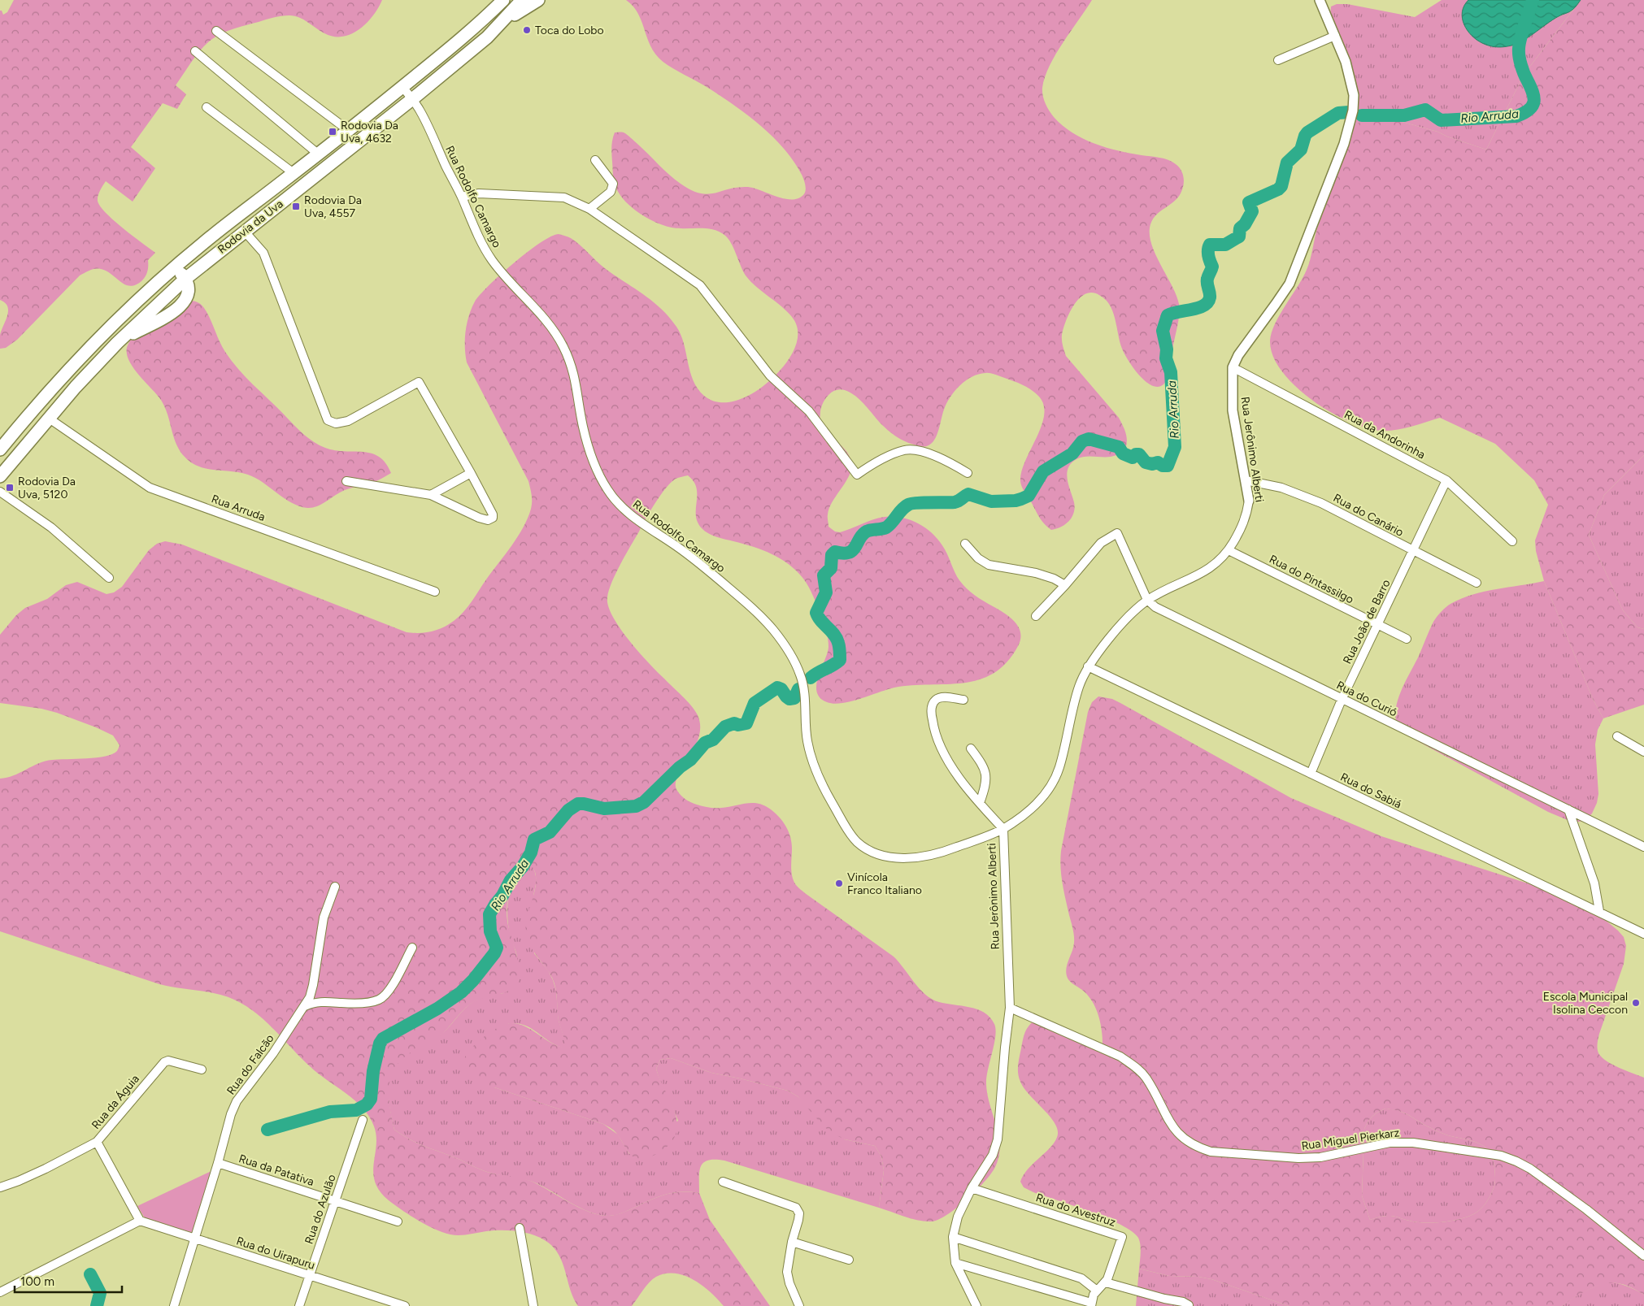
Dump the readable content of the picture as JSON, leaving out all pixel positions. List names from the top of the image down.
{
  "streets": {
    "main road": ["Rodovia da Uva"],
    "street": [
      "Rua Rodolfo Camargo",
      "Rua da Andorinha",
      "Rua Jerônimo Alberti",
      "Rua Arruda",
      "Rua do Canário",
      "Rua do Pintassilgo",
      "Rua João de Barro",
      "Rua do Curió",
      "Rua do Sabiá",
      "Rua do Falcão",
      "Rua da Águia",
      "Rua Miguel Pierkarz",
      "Rua da Patativa",
      "Rua do Azulão",
      "Rua do Avestruz",
      "Rua do Uirapuru"
    ]
  },
  "crossings": [
    ["Rua Rodolfo Camargo", "Rodovia da Uva"],
    ["Rua Rodolfo Camargo", "Rua Jerônimo Alberti"],
    ["Rodovia da Uva", "Rua Arruda"],
    ["Rua da Andorinha", "Rua Jerônimo Alberti"],
    ["Rua da Andorinha", "Rua João de Barro"],
    ["Rua Jerônimo Alberti", "Rua do Canário"],
    ["Rua Jerônimo Alberti", "Rua do Pintassilgo"],
    ["Rua Jerônimo Alberti", "Rua do Curió"],
    ["Rua Jerônimo Alberti", "Rua do Sabiá"],
    ["Rua Jerônimo Alberti", "Rua Miguel Pierkarz"],
    ["Rua Jerônimo Alberti", "Rua do Avestruz"],
    ["Rua do Canário", "Rua João de Barro"],
    ["Rua do Pintassilgo", "Rua João de Barro"],
    ["Rua João de Barro", "Rua do Curió"],
    ["Rua João de Barro", "Rua do Sabiá"],
    ["Rua do Falcão", "Rua da Patativa"],
    ["Rua do Falcão", "Rua do Uirapuru"],
    ["Rua da Patativa", "Rua do Azulão"],
    ["Rua do Azulão", "Rua do Uirapuru"]
  ],
  "water": ["Rio Arruda"],
  "places": {
    "other": ["Toca do Lobo", "Vinícola Franco Italiano", "Escola Municipal Isolina Ceccon"],
    "transit": ["Rodovia Da Uva, 4632", "Rodovia Da Uva, 4557", "Rodovia Da Uva, 5120"]
  },
  "scale_bar": "100 m"
}
